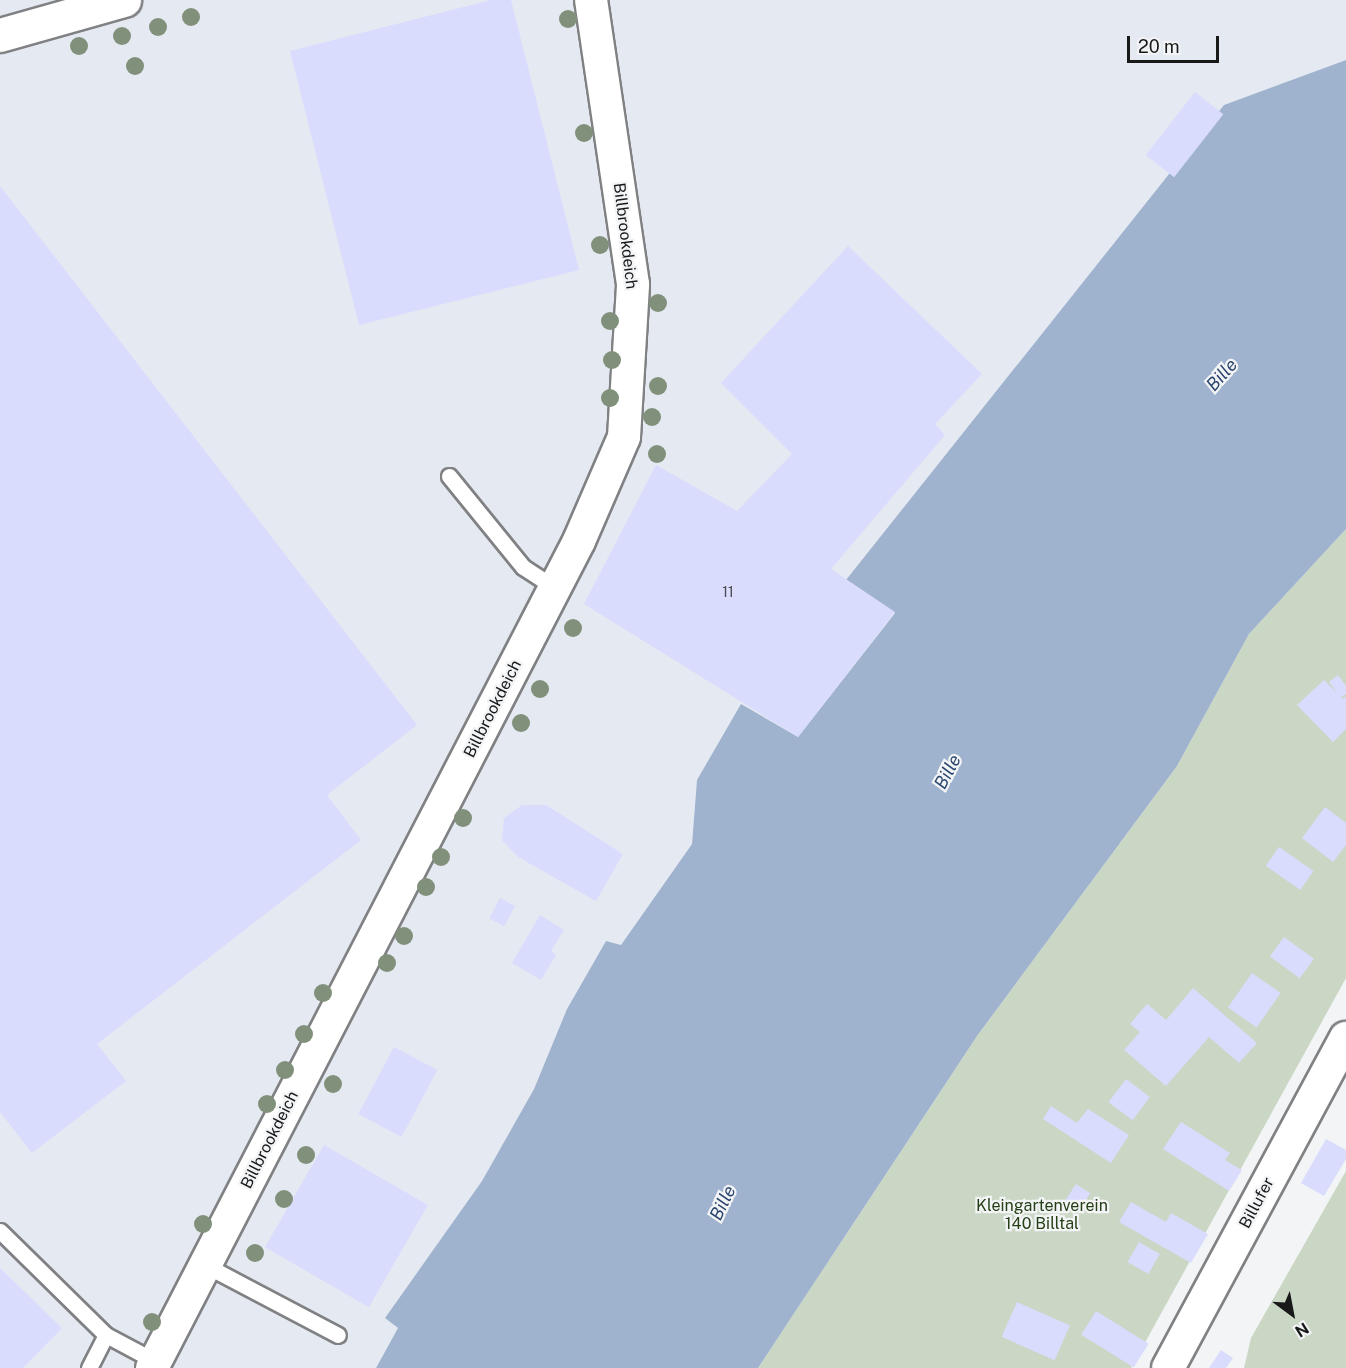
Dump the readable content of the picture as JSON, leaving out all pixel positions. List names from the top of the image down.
{
  "streets": {
    "street": ["Billbrookdeich", "Billufer"]
  },
  "water": ["Bille"],
  "parks": ["Kleingartenverein 140 Billtal"],
  "house_numbers": ["11"],
  "scale_bar": "20 m",
  "north": "bottom right"
}
